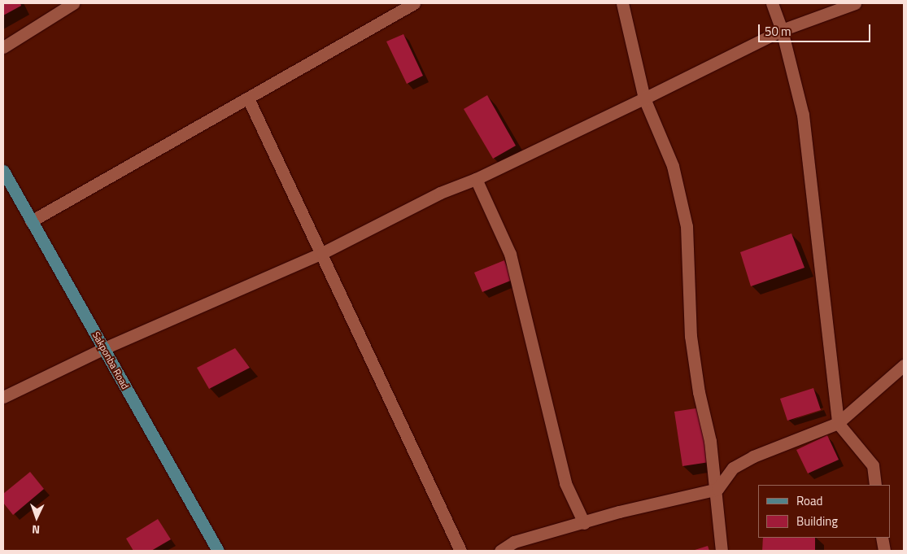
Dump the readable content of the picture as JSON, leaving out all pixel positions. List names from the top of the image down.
{
  "streets": {
    "main road": ["Sakponba Road"]
  },
  "legend": ["Road", "Building"],
  "scale_bar": "50 m",
  "north": "bottom"
}
